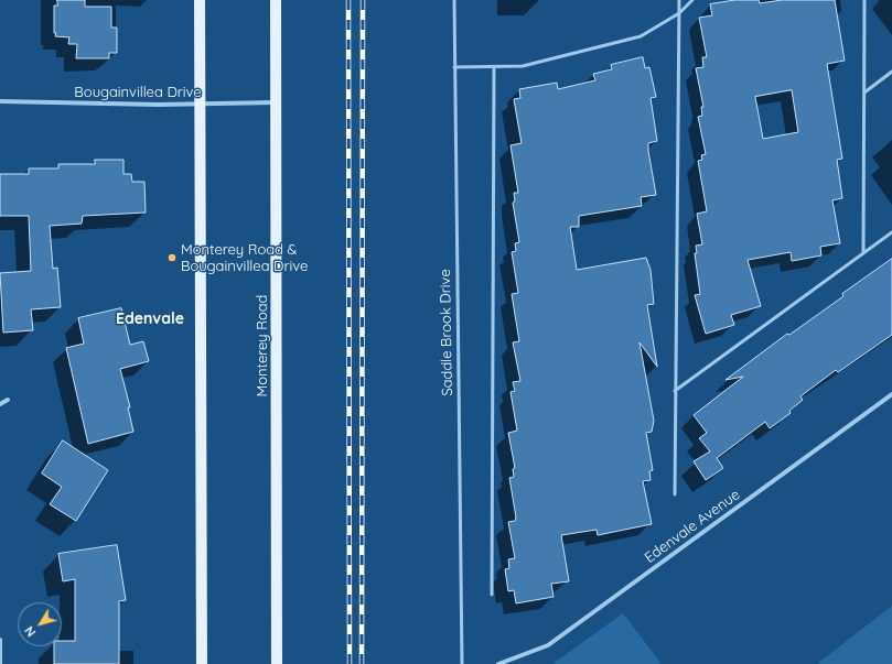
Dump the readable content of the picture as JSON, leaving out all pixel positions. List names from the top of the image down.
{
  "streets": {
    "main road": ["Monterey Road"],
    "street": ["Bougainvillea Drive", "Edenvale Avenue"],
    "lane": ["Saddle Brook Drive"]
  },
  "crossings": [
    ["Bougainvillea Drive", "Monterey Road"]
  ],
  "districts": ["Edenvale"],
  "places": ["Monterey Road & Bougainvillea Drive"],
  "north": "bottom left"
}
